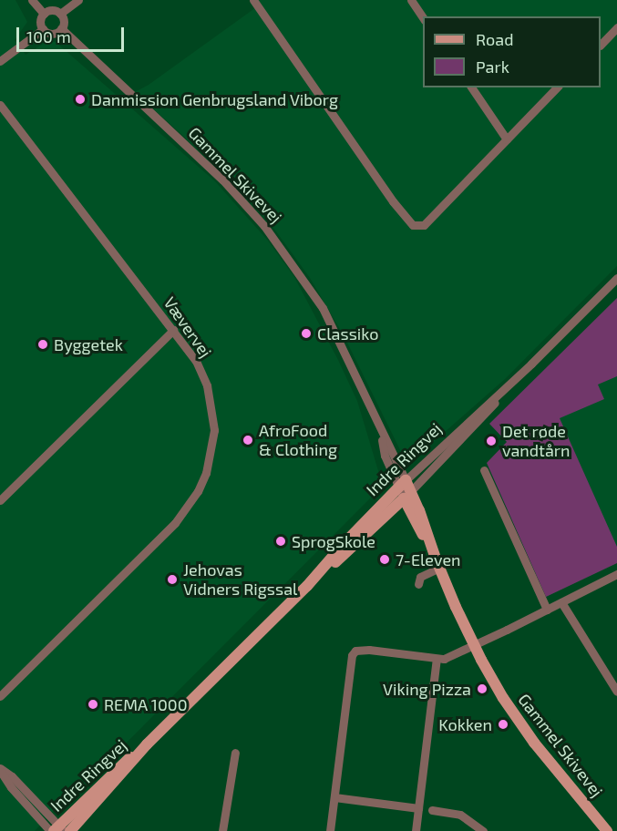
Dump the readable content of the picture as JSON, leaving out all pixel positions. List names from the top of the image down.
{
  "streets": {
    "main road": ["Gammel Skivevej", "Indre Ringvej"],
    "street": ["Vævervej"]
  },
  "crossings": [
    ["Gammel Skivevej", "Indre Ringvej"]
  ],
  "places": [
    "Danmission Genbrugsland Viborg",
    "Classiko",
    "Byggetek",
    "AfroFood & Clothing",
    "Det røde vandtårn",
    "SprogSkole",
    "7-Eleven",
    "Jehovas Vidners Rigssal",
    "Viking Pizza",
    "REMA 1000",
    "Kokken"
  ],
  "legend": ["Road", "Park"],
  "scale_bar": "100 m"
}
